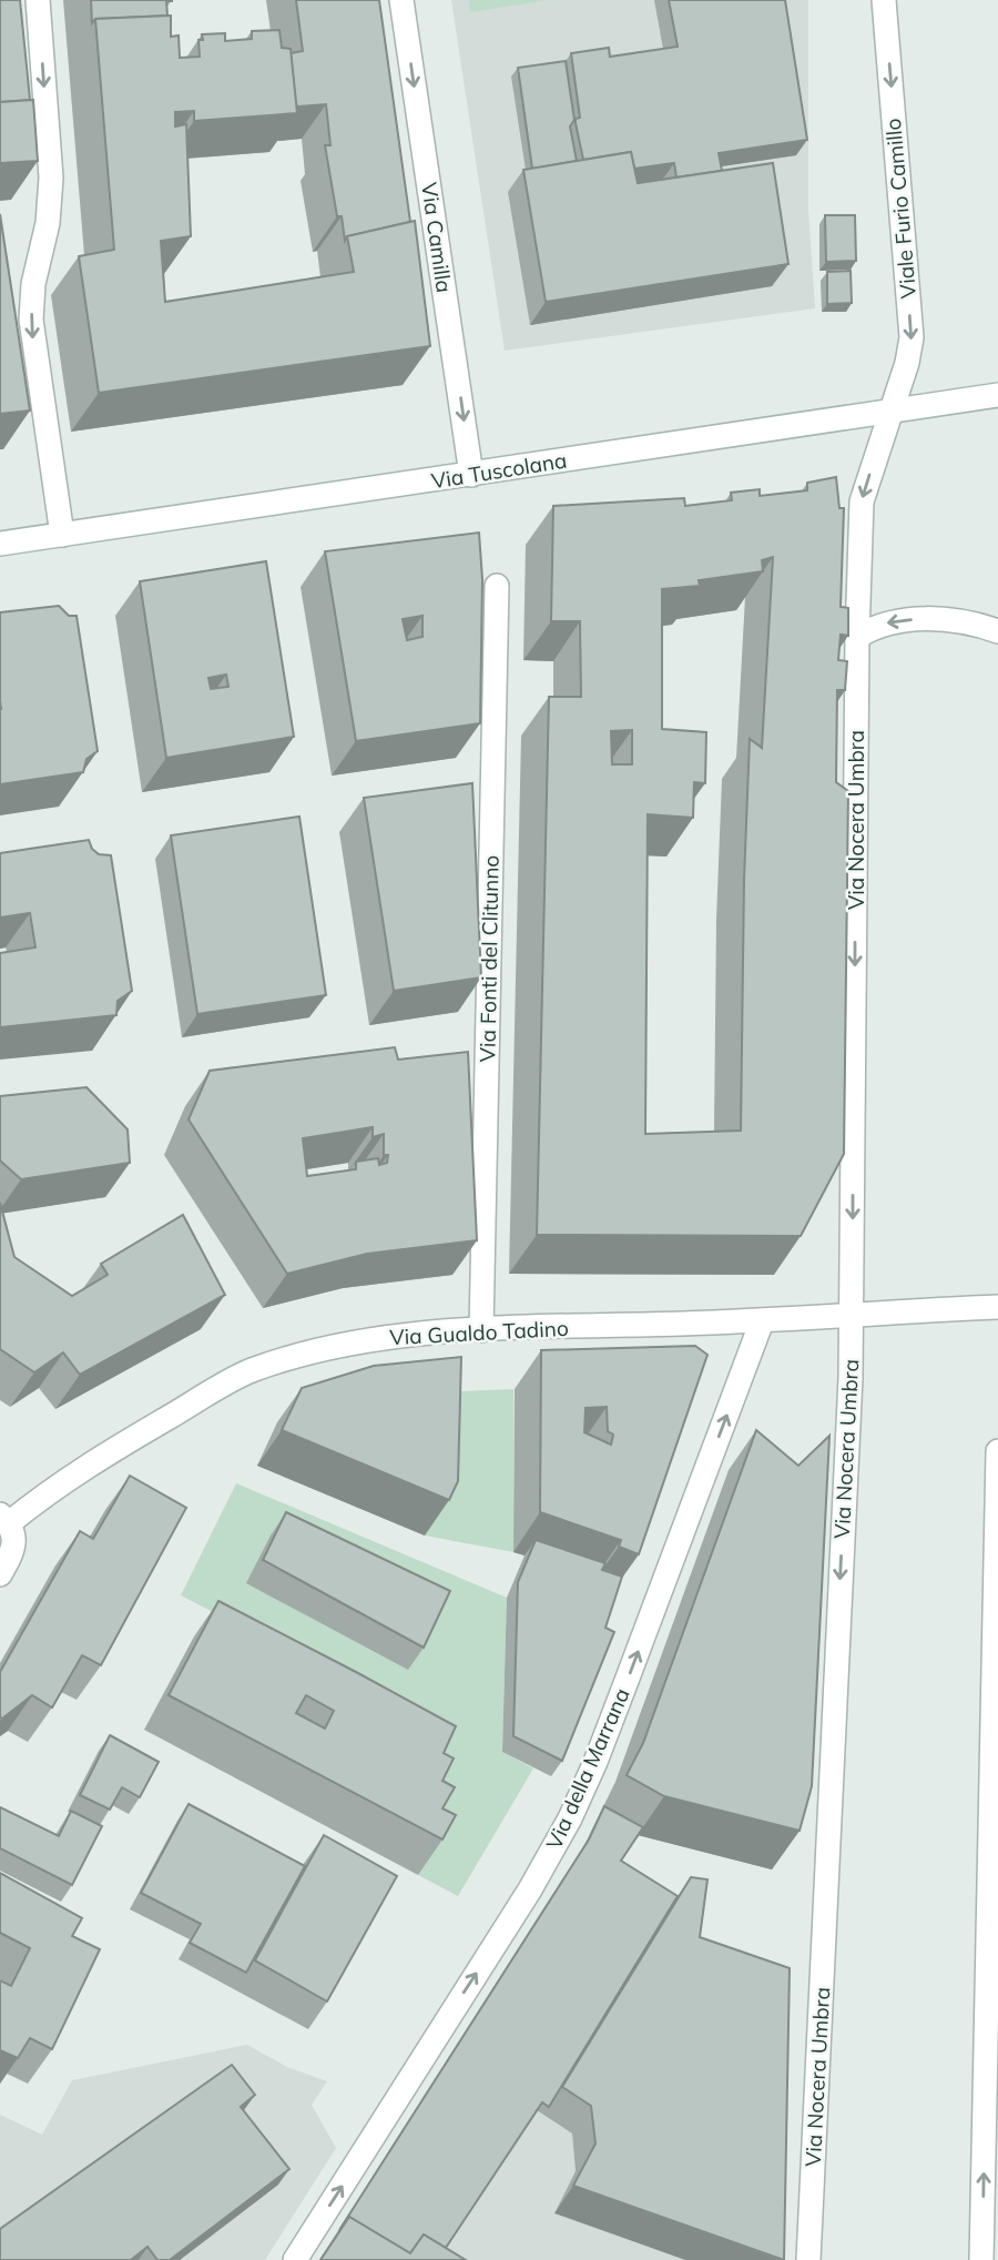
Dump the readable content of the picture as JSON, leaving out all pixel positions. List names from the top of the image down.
{
  "streets": {
    "street": [
      "Viale Furio Camillo",
      "Via Camilla",
      "Via Tuscolana",
      "Via Nocera Umbra",
      "Via Fonti del Clitunno",
      "Via Gualdo Tadino",
      "Via della Marrana"
    ]
  },
  "crossings": [
    ["Viale Furio Camillo", "Via Tuscolana"],
    ["Viale Furio Camillo", "Via Nocera Umbra"],
    ["Via Camilla", "Via Tuscolana"],
    ["Via Tuscolana", "Via Nocera Umbra"],
    ["Via Nocera Umbra", "Via Gualdo Tadino"],
    ["Via Fonti del Clitunno", "Via Gualdo Tadino"],
    ["Via Gualdo Tadino", "Via della Marrana"]
  ],
  "one_way": ["Viale Furio Camillo", "Via Camilla", "Via della Marrana"]
}
